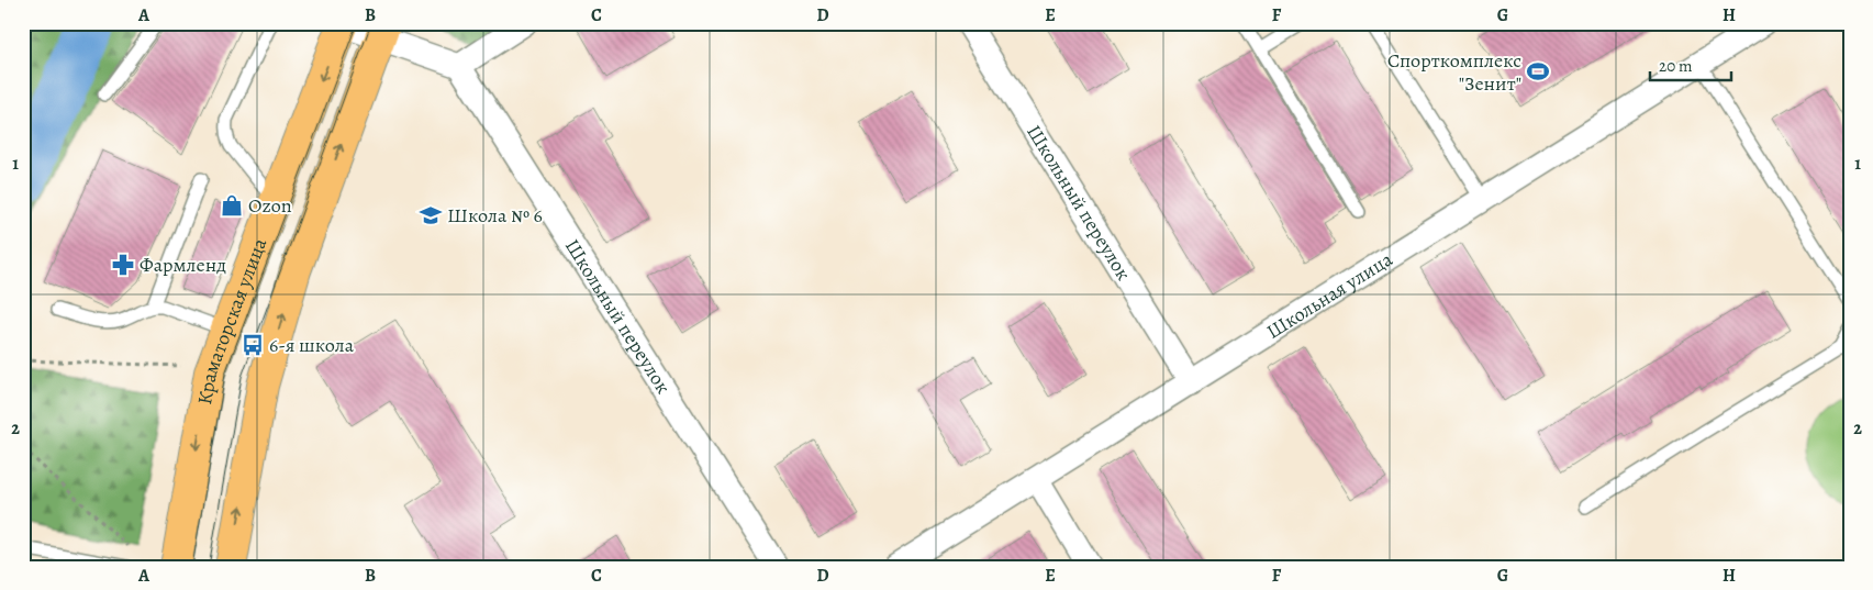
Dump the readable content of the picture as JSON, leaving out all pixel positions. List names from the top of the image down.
{
  "streets": {
    "main road": ["Краматорская улица"],
    "street": ["Школьный переулок", "Школьная улица"]
  },
  "crossings": [
    ["Школьный переулок", "Школьная улица"]
  ],
  "places": {
    "sports": ["Спорткомплекс \"Зенит\""],
    "shop": ["Ozon"],
    "school or university": ["Школа № 6"],
    "pharmacy": ["Фармленд"],
    "bus stop": ["6-я школа"]
  },
  "scale_bar": "20 m",
  "grid": {
    "columns": [
      "A",
      "B",
      "C",
      "D",
      "E",
      "F",
      "G",
      "H"
    ],
    "rows": ["1", "2"]
  }
}
